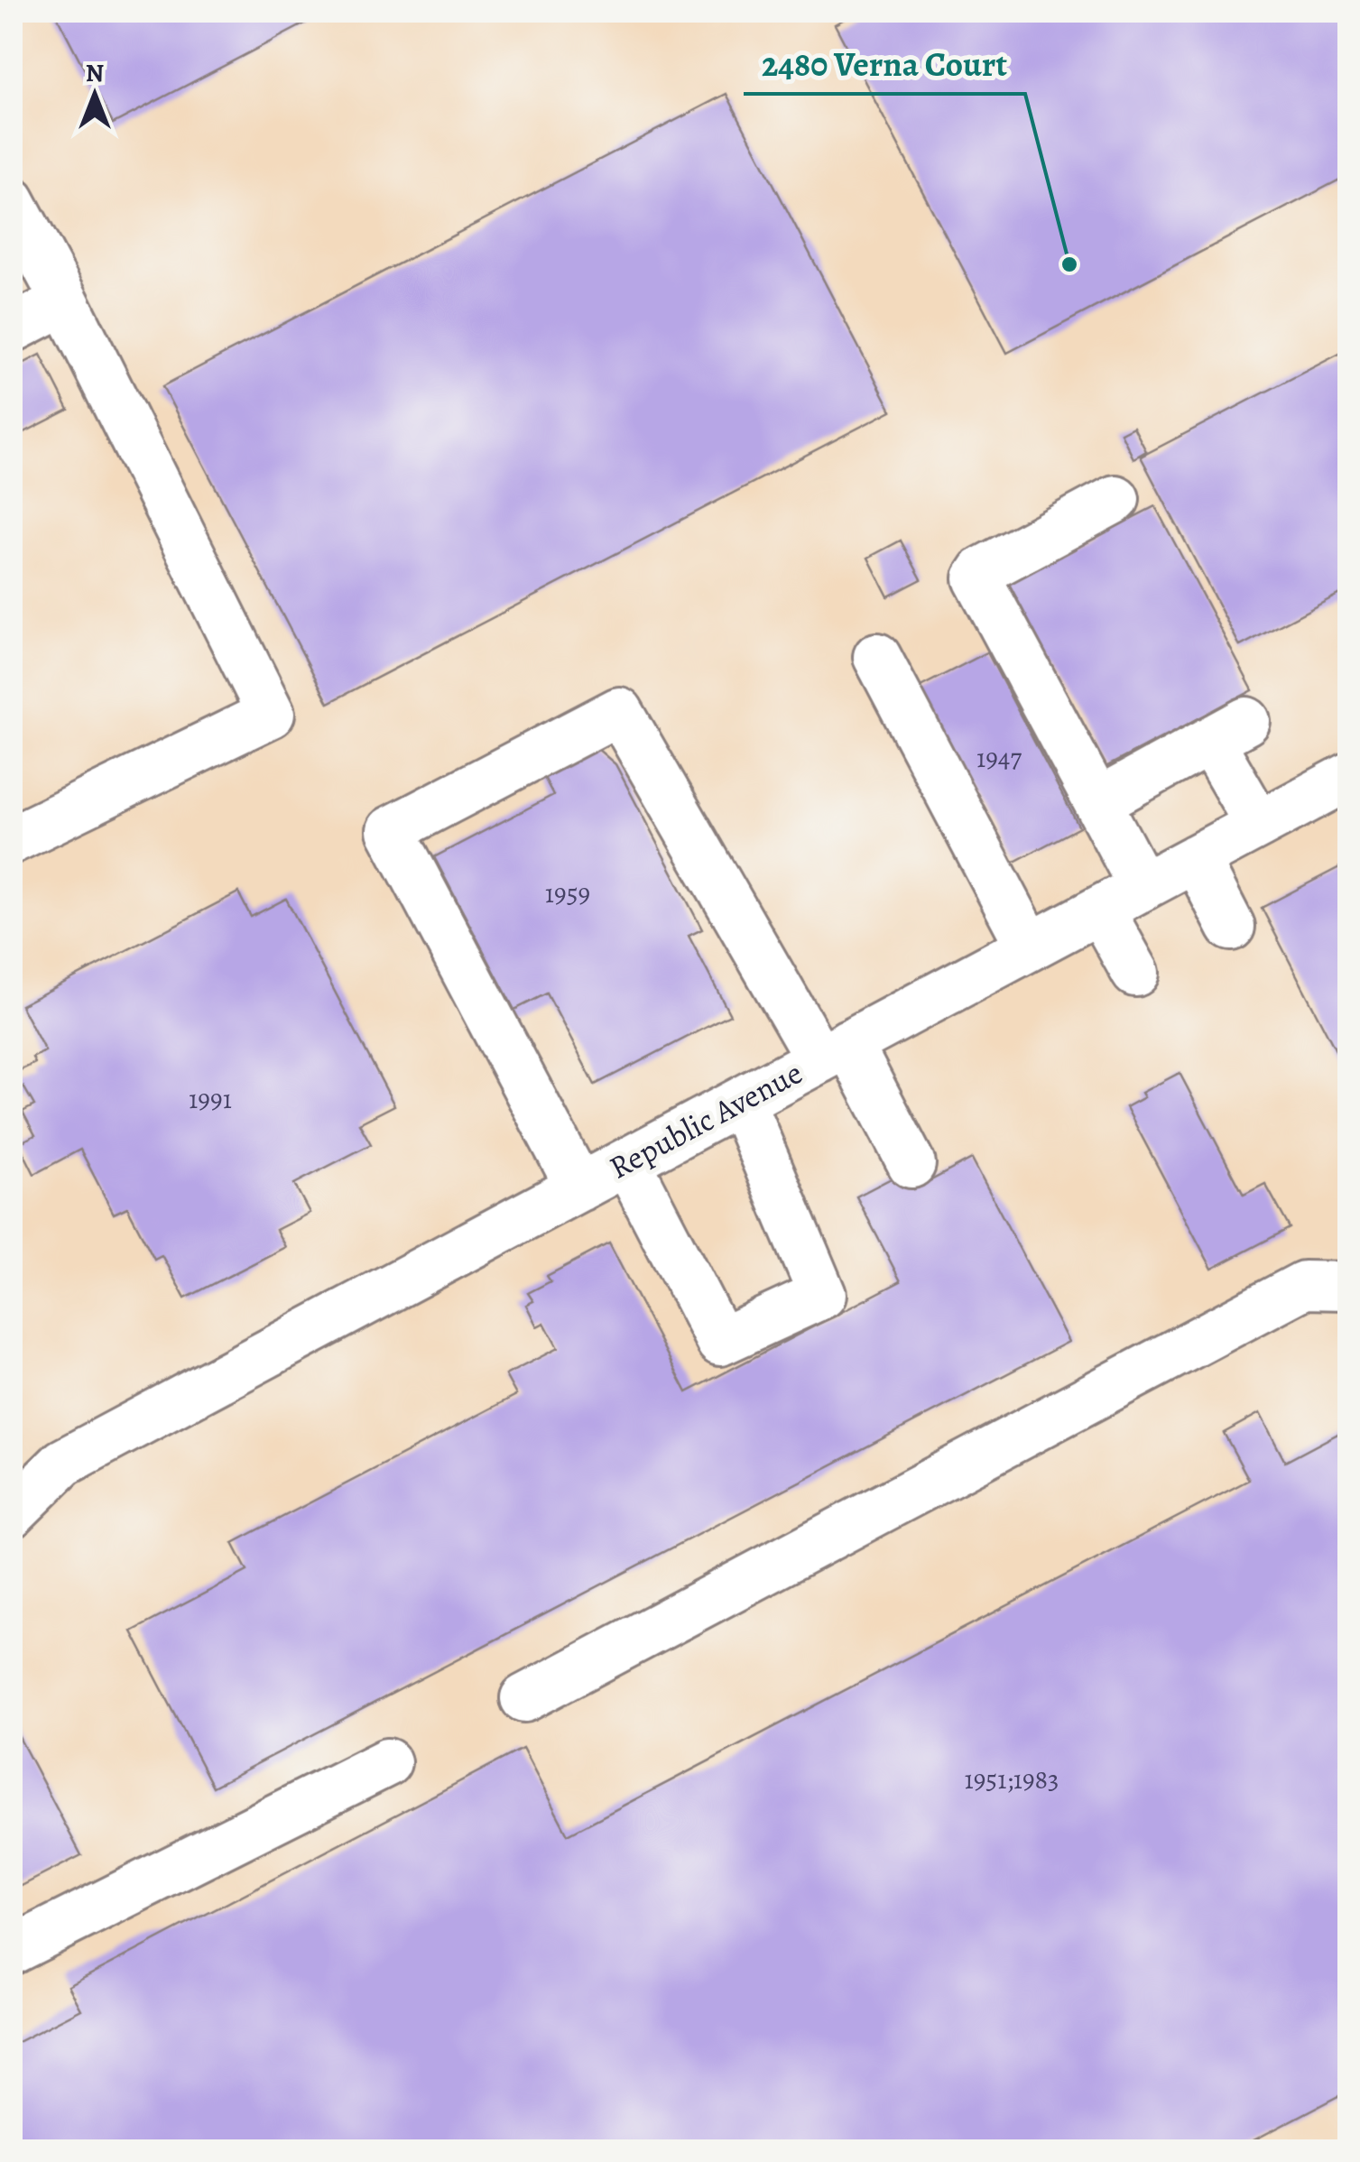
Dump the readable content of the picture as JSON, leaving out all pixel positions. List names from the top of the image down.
{
  "streets": {
    "street": ["Republic Avenue"]
  },
  "places": ["2480 Verna Court"],
  "house_numbers": [
    "1947",
    "1959",
    "1991",
    "1951;1983"
  ],
  "north": "top"
}
